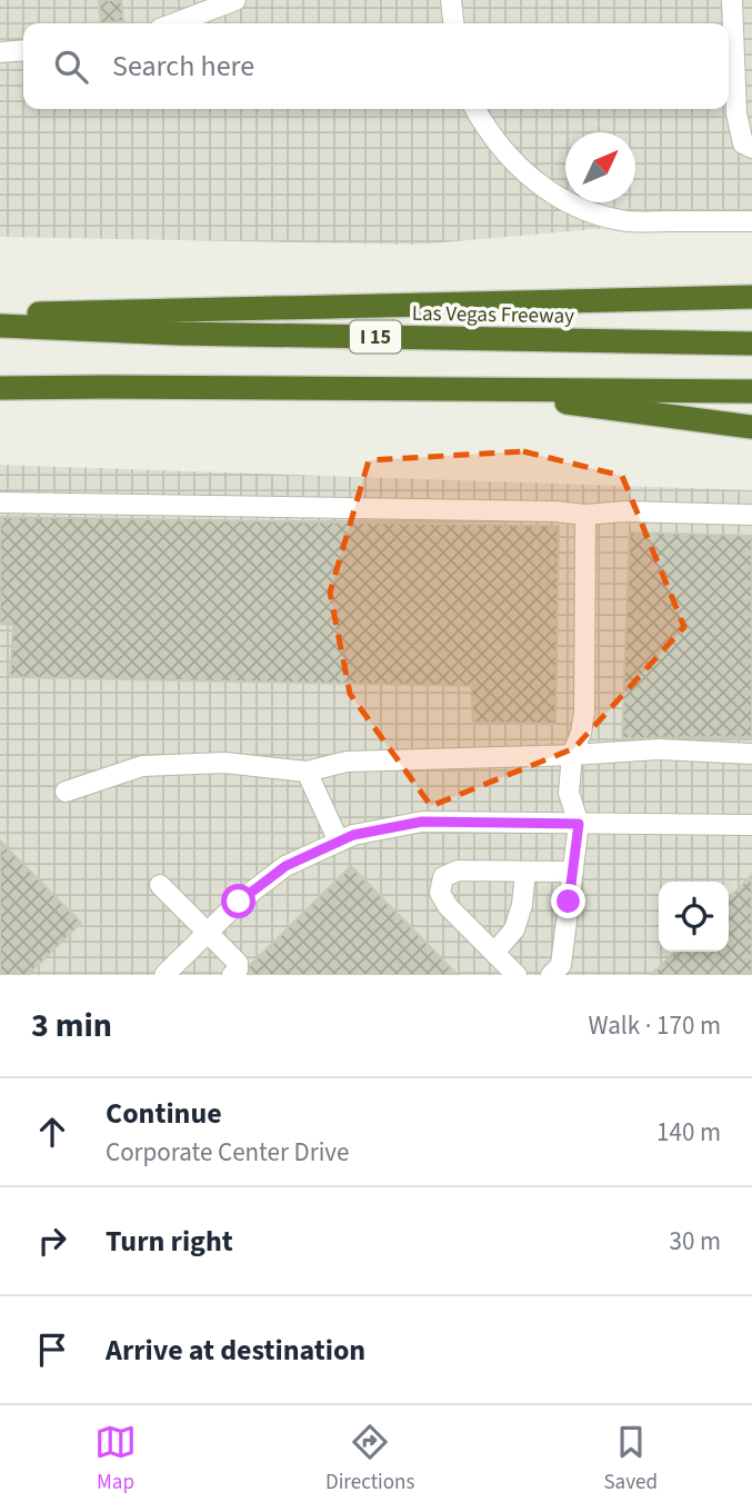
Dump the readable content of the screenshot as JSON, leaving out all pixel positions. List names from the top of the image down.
{
  "streets": {
    "highway": ["Las Vegas Freeway", "I 15"]
  },
  "north": "top right",
  "page": {
    "search": "Search here",
    "heading": ["3 min", "Walk · 170 m"],
    "list": [
      ["Continue", "Corporate Center Drive", "140 m"],
      ["Turn right", "30 m"],
      "Arrive at destination"
    ],
    "nav": ["Map", "Directions", "Saved"]
  }
}
